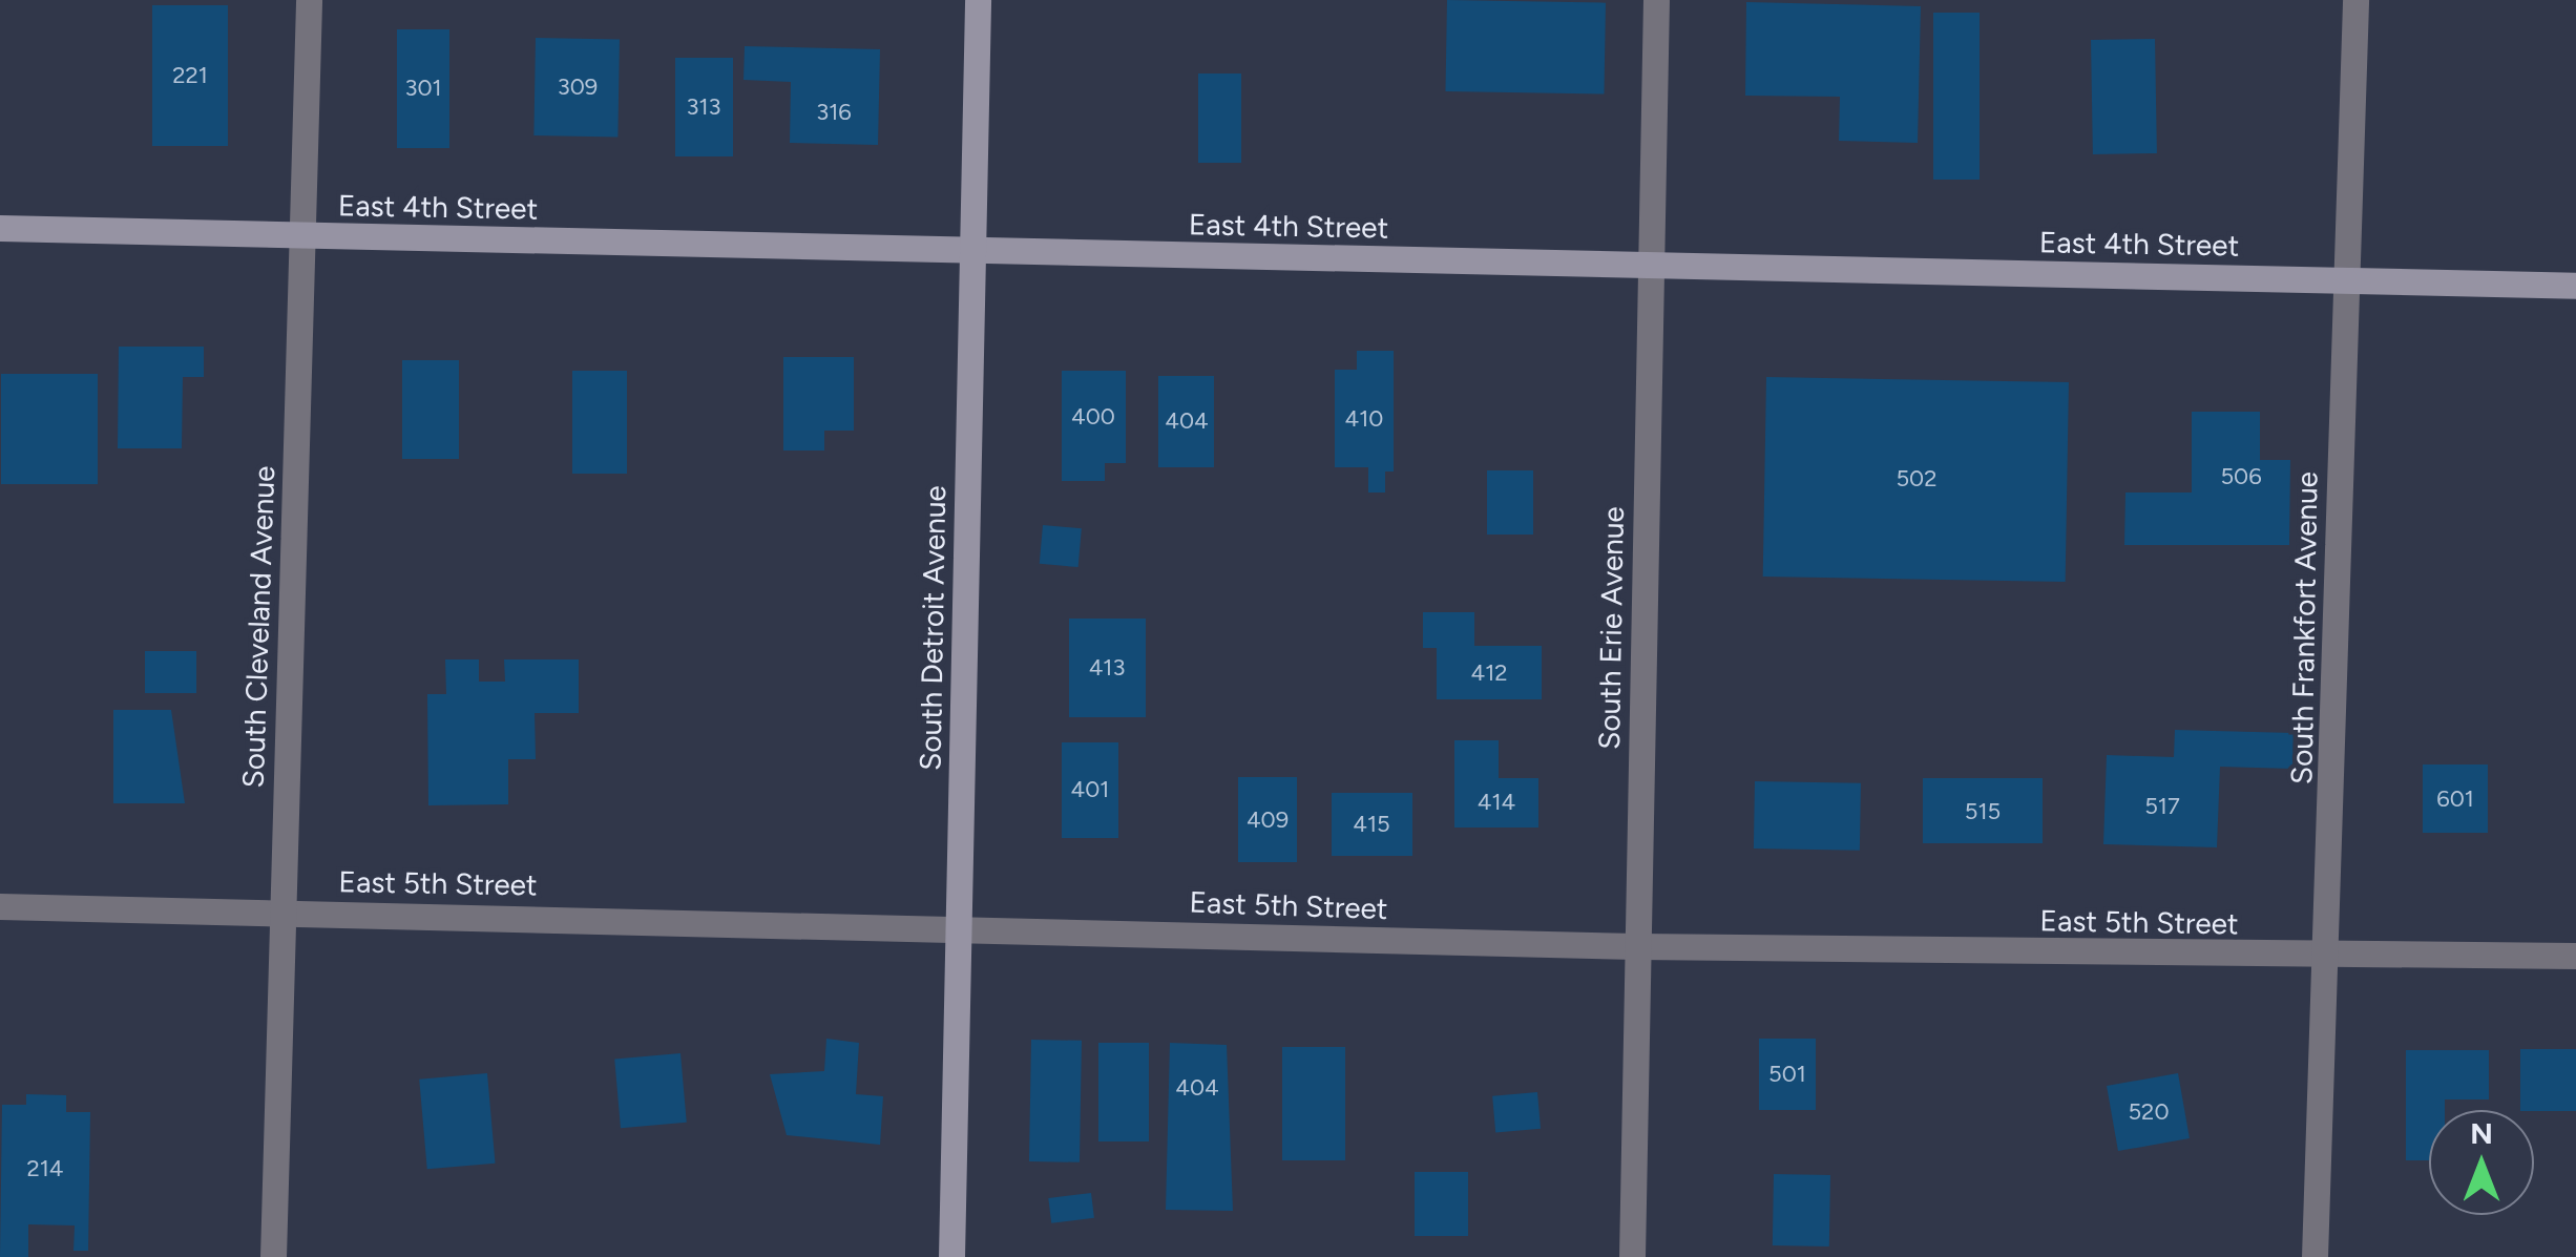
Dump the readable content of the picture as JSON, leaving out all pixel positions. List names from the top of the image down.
{
  "streets": {
    "street": [
      "East 4th Street",
      "South Cleveland Avenue",
      "South Detroit Avenue",
      "South Erie Avenue",
      "South Frankfort Avenue",
      "East 5th Street"
    ]
  },
  "crossings": [
    ["East 4th Street", "South Cleveland Avenue"],
    ["East 4th Street", "South Detroit Avenue"],
    ["East 4th Street", "South Erie Avenue"],
    ["East 4th Street", "South Frankfort Avenue"],
    ["South Cleveland Avenue", "East 5th Street"],
    ["South Detroit Avenue", "East 5th Street"],
    ["South Erie Avenue", "East 5th Street"],
    ["South Frankfort Avenue", "East 5th Street"]
  ],
  "house_numbers": [
    "221",
    "309",
    "301",
    "313",
    "316",
    "400",
    "410",
    "404",
    "506",
    "502",
    "413",
    "412",
    "401",
    "601",
    "414",
    "517",
    "515",
    "409",
    "415",
    "501",
    "404",
    "520",
    "214"
  ],
  "north": "top"
}
